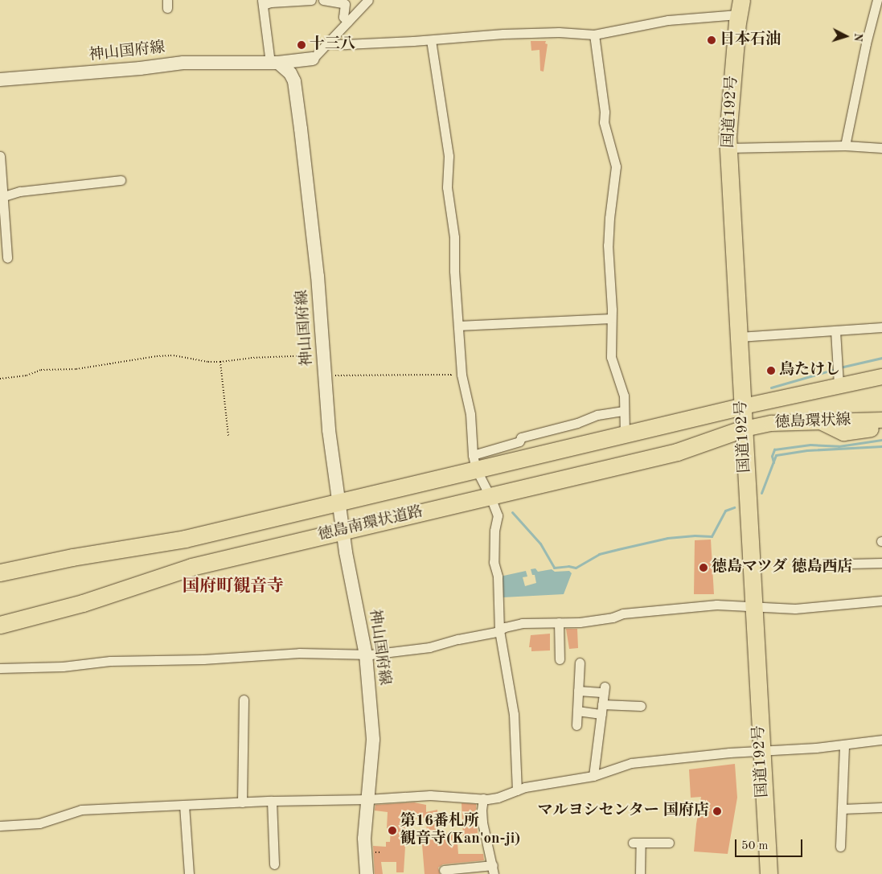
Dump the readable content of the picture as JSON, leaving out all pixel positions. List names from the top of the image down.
{
  "streets": {
    "highway": ["国道192号", "徳島南環状道路"],
    "main road": ["神山国府線", "徳島環状線"]
  },
  "crossings": [
    ["神山国府線", "徳島南環状道路"],
    ["国道192号", "徳島環状線"],
    ["国道192号", "徳島南環状道路"],
    ["徳島環状線", "徳島南環状道路"]
  ],
  "districts": ["国府町観音寺"],
  "places": [
    "日本石油",
    "十三八",
    "鳥たけし",
    "徳島マツダ 徳島西店",
    "マルヨシセンター 国府店",
    "第16番札所 観音寺(Kan'on-ji)"
  ],
  "scale_bar": "50 m",
  "north": "right"
}
